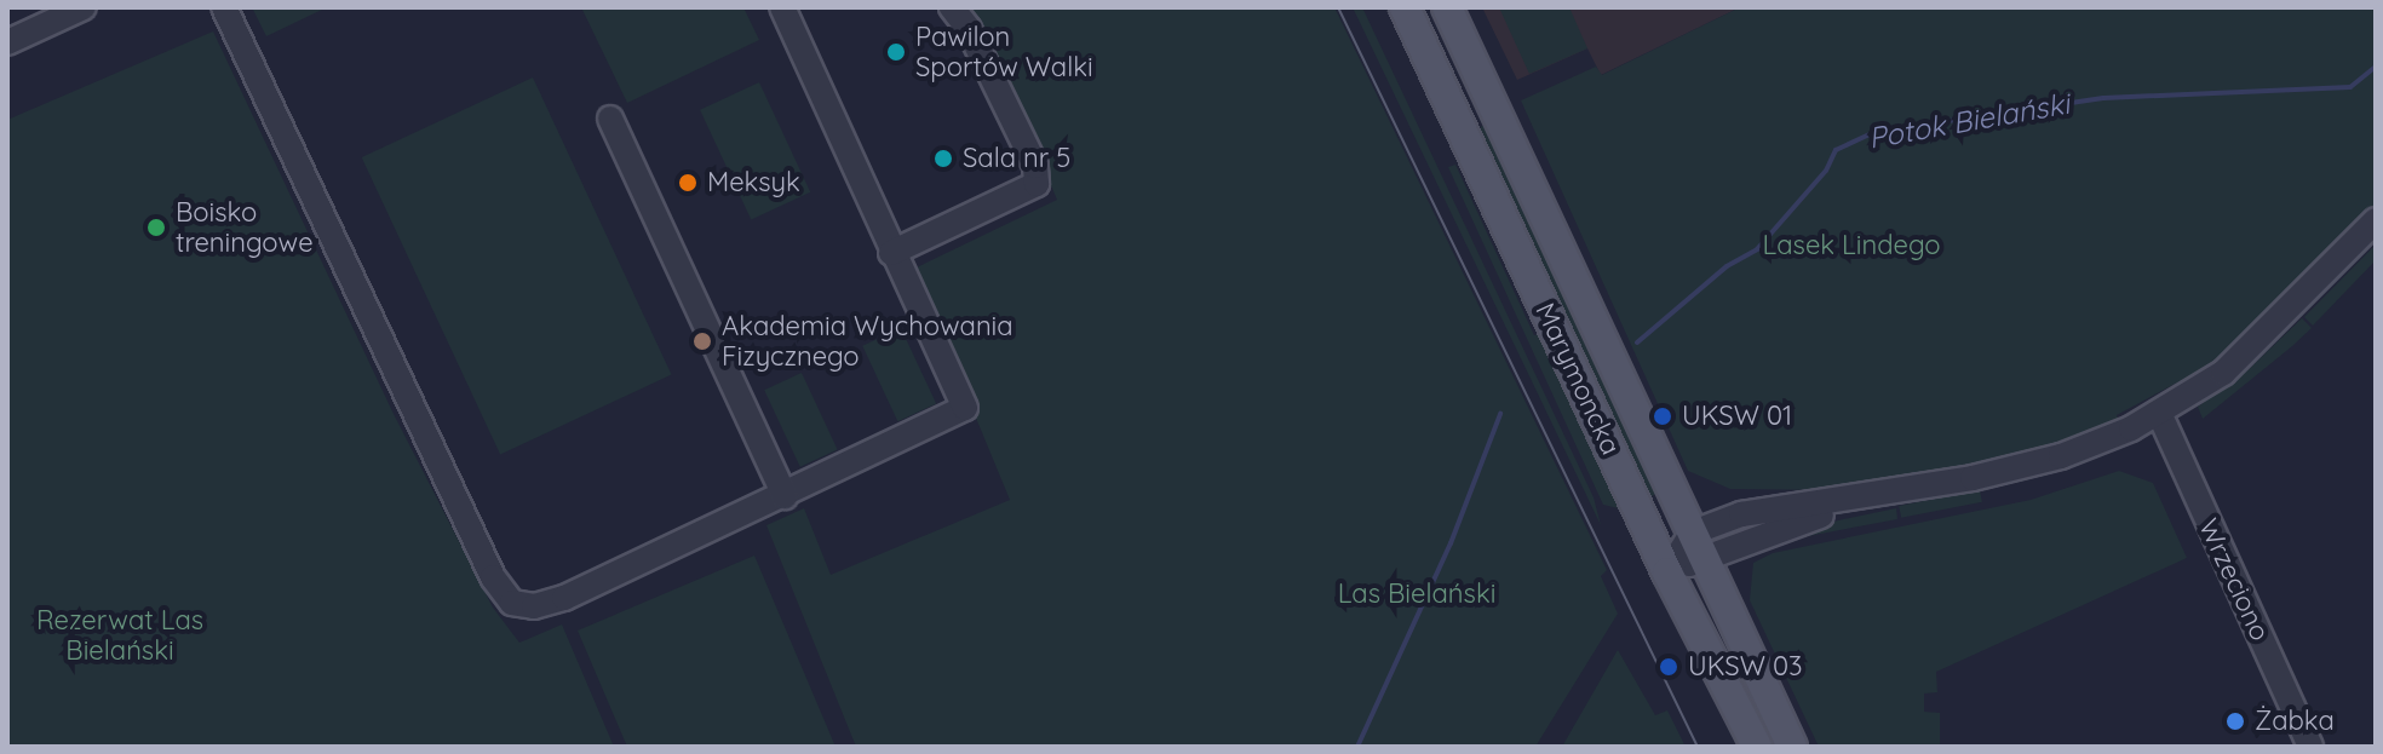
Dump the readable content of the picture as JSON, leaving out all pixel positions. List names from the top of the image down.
{
  "streets": {
    "main road": ["Marymoncka"],
    "street": ["Wrzeciono"]
  },
  "water": ["Potok Bielański"],
  "parks": ["Lasek Lindego", "Las Bielański", "Rezerwat Las Bielański"],
  "places": [
    "Pawilon Sportów Walki",
    "Sala nr 5",
    "Meksyk",
    "Boisko treningowe",
    "Akademia Wychowania Fizycznego",
    "UKSW 01",
    "UKSW 03",
    "Żabka"
  ]
}
